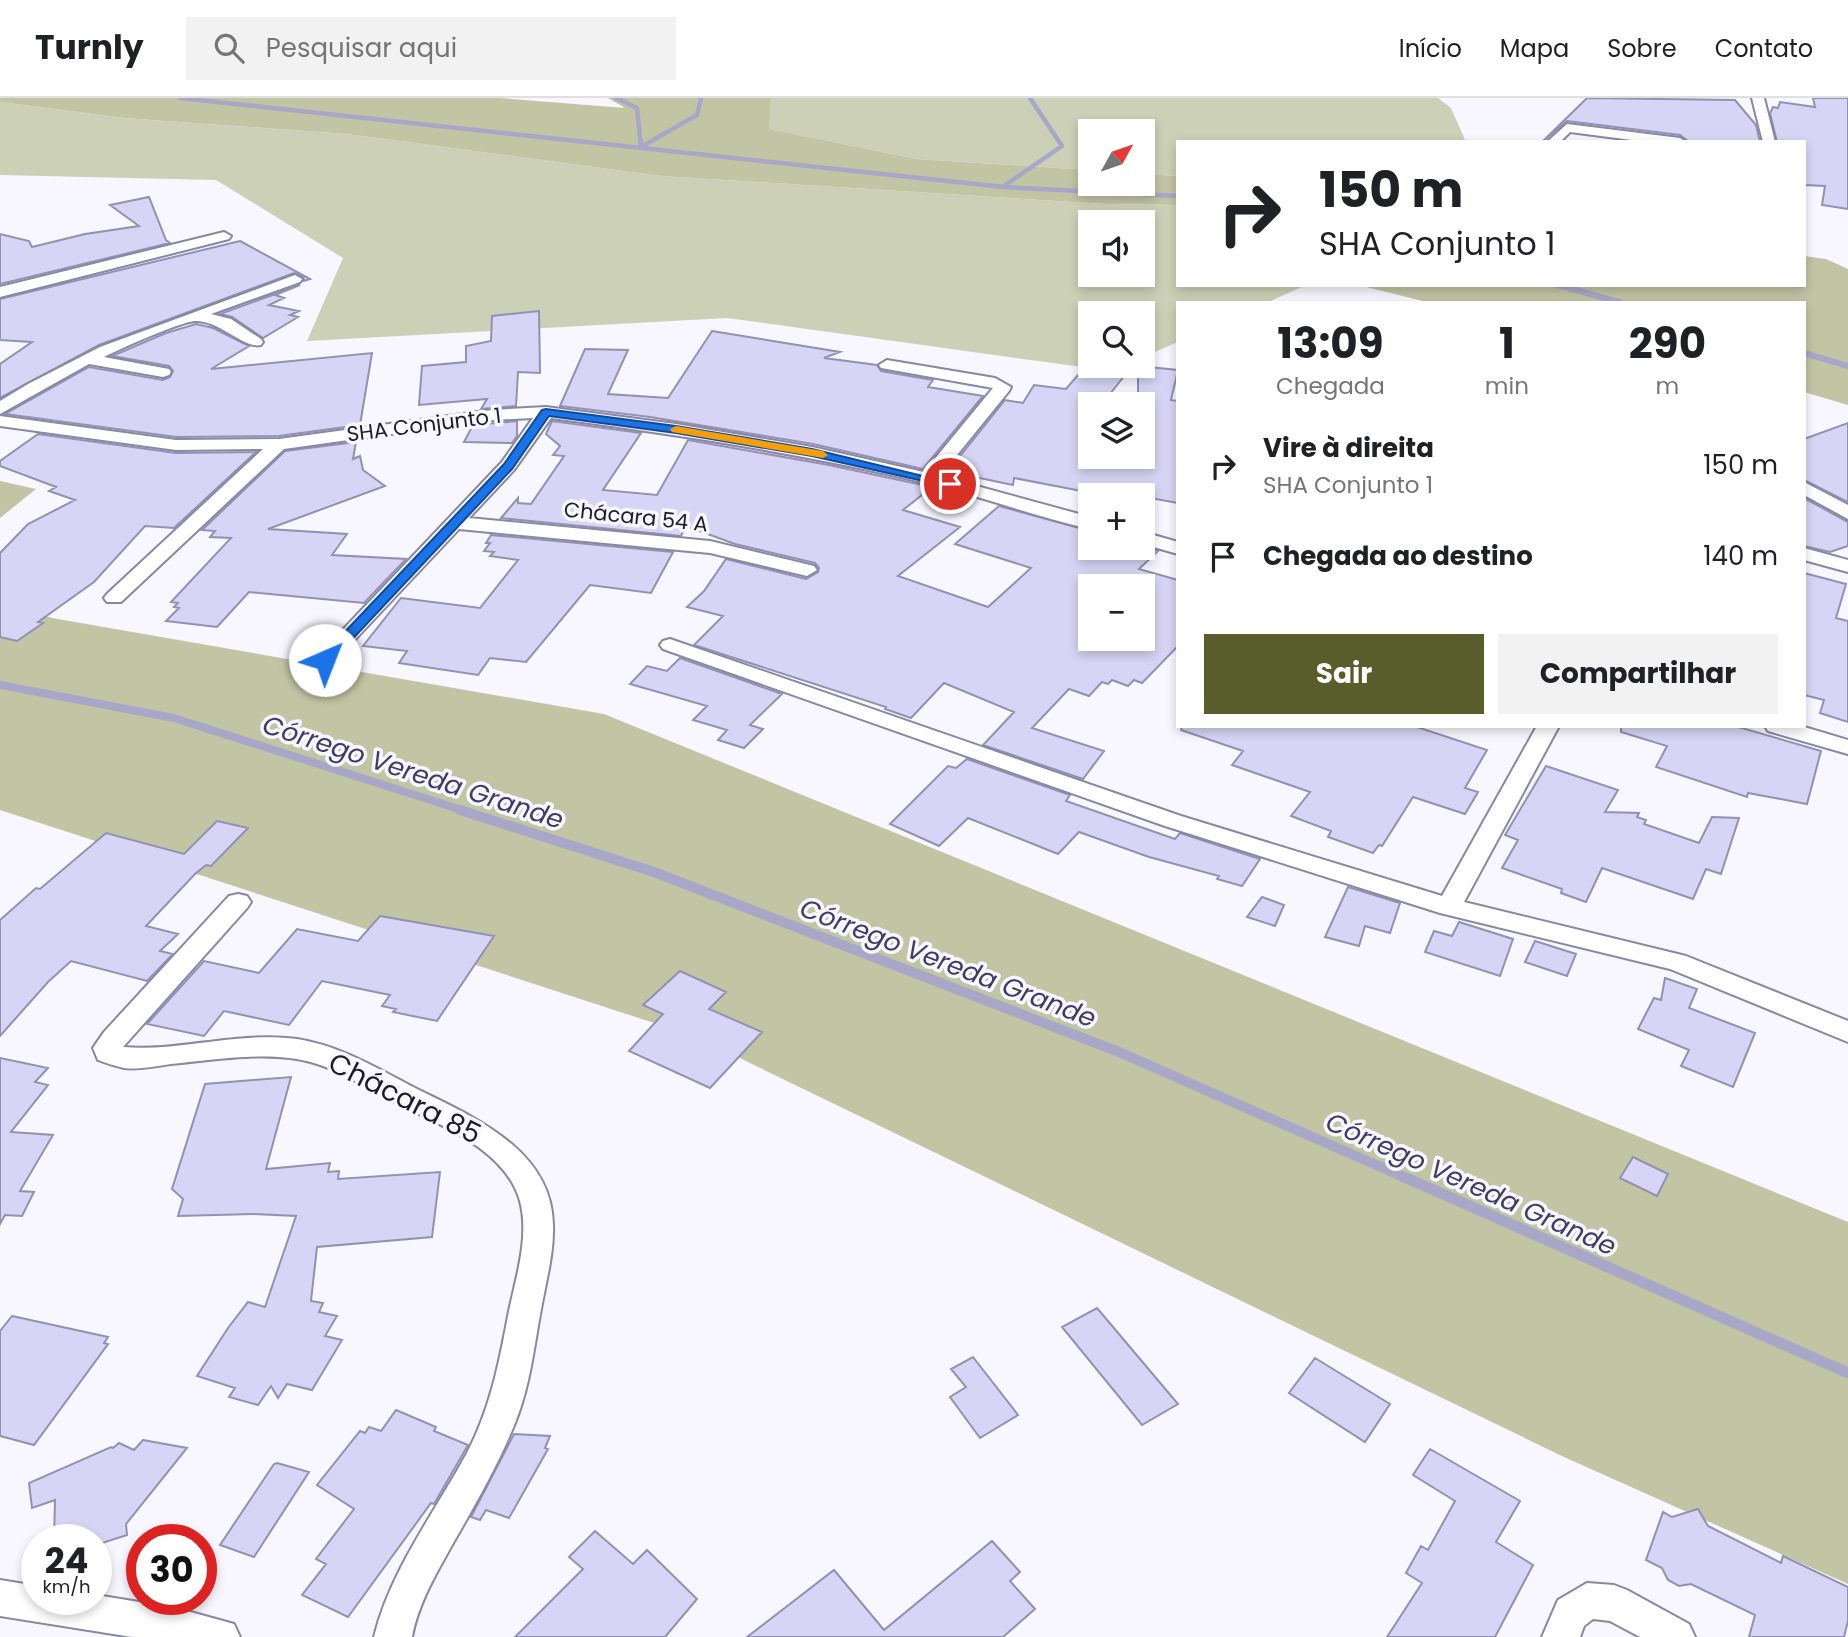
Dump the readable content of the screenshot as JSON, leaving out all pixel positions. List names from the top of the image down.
{
  "streets": {
    "street": ["SHA Conjunto 1", "Chácara 54 A", "Chácara 85"]
  },
  "water": ["Córrego Vereda Grande"],
  "north": "top right",
  "page": {
    "header": "Turnly",
    "search": "Pesquisar aqui",
    "nav": [
      "Início",
      "Mapa",
      "Sobre",
      "Contato"
    ],
    "map_buttons": ["+", "−"],
    "turn": ["150 m", "SHA Conjunto 1"],
    "eta": [
      "13:09",
      "Chegada",
      "1",
      "min",
      "290",
      "m"
    ],
    "list": [
      {
        "name": "Vire à direita",
        "note": "SHA Conjunto 1",
        "value": "150 m"
      },
      {
        "name": "Chegada ao destino",
        "value": "140 m"
      }
    ],
    "buttons": ["Sair", "Compartilhar"],
    "speed": "24 km/h",
    "limit": "30"
  }
}
